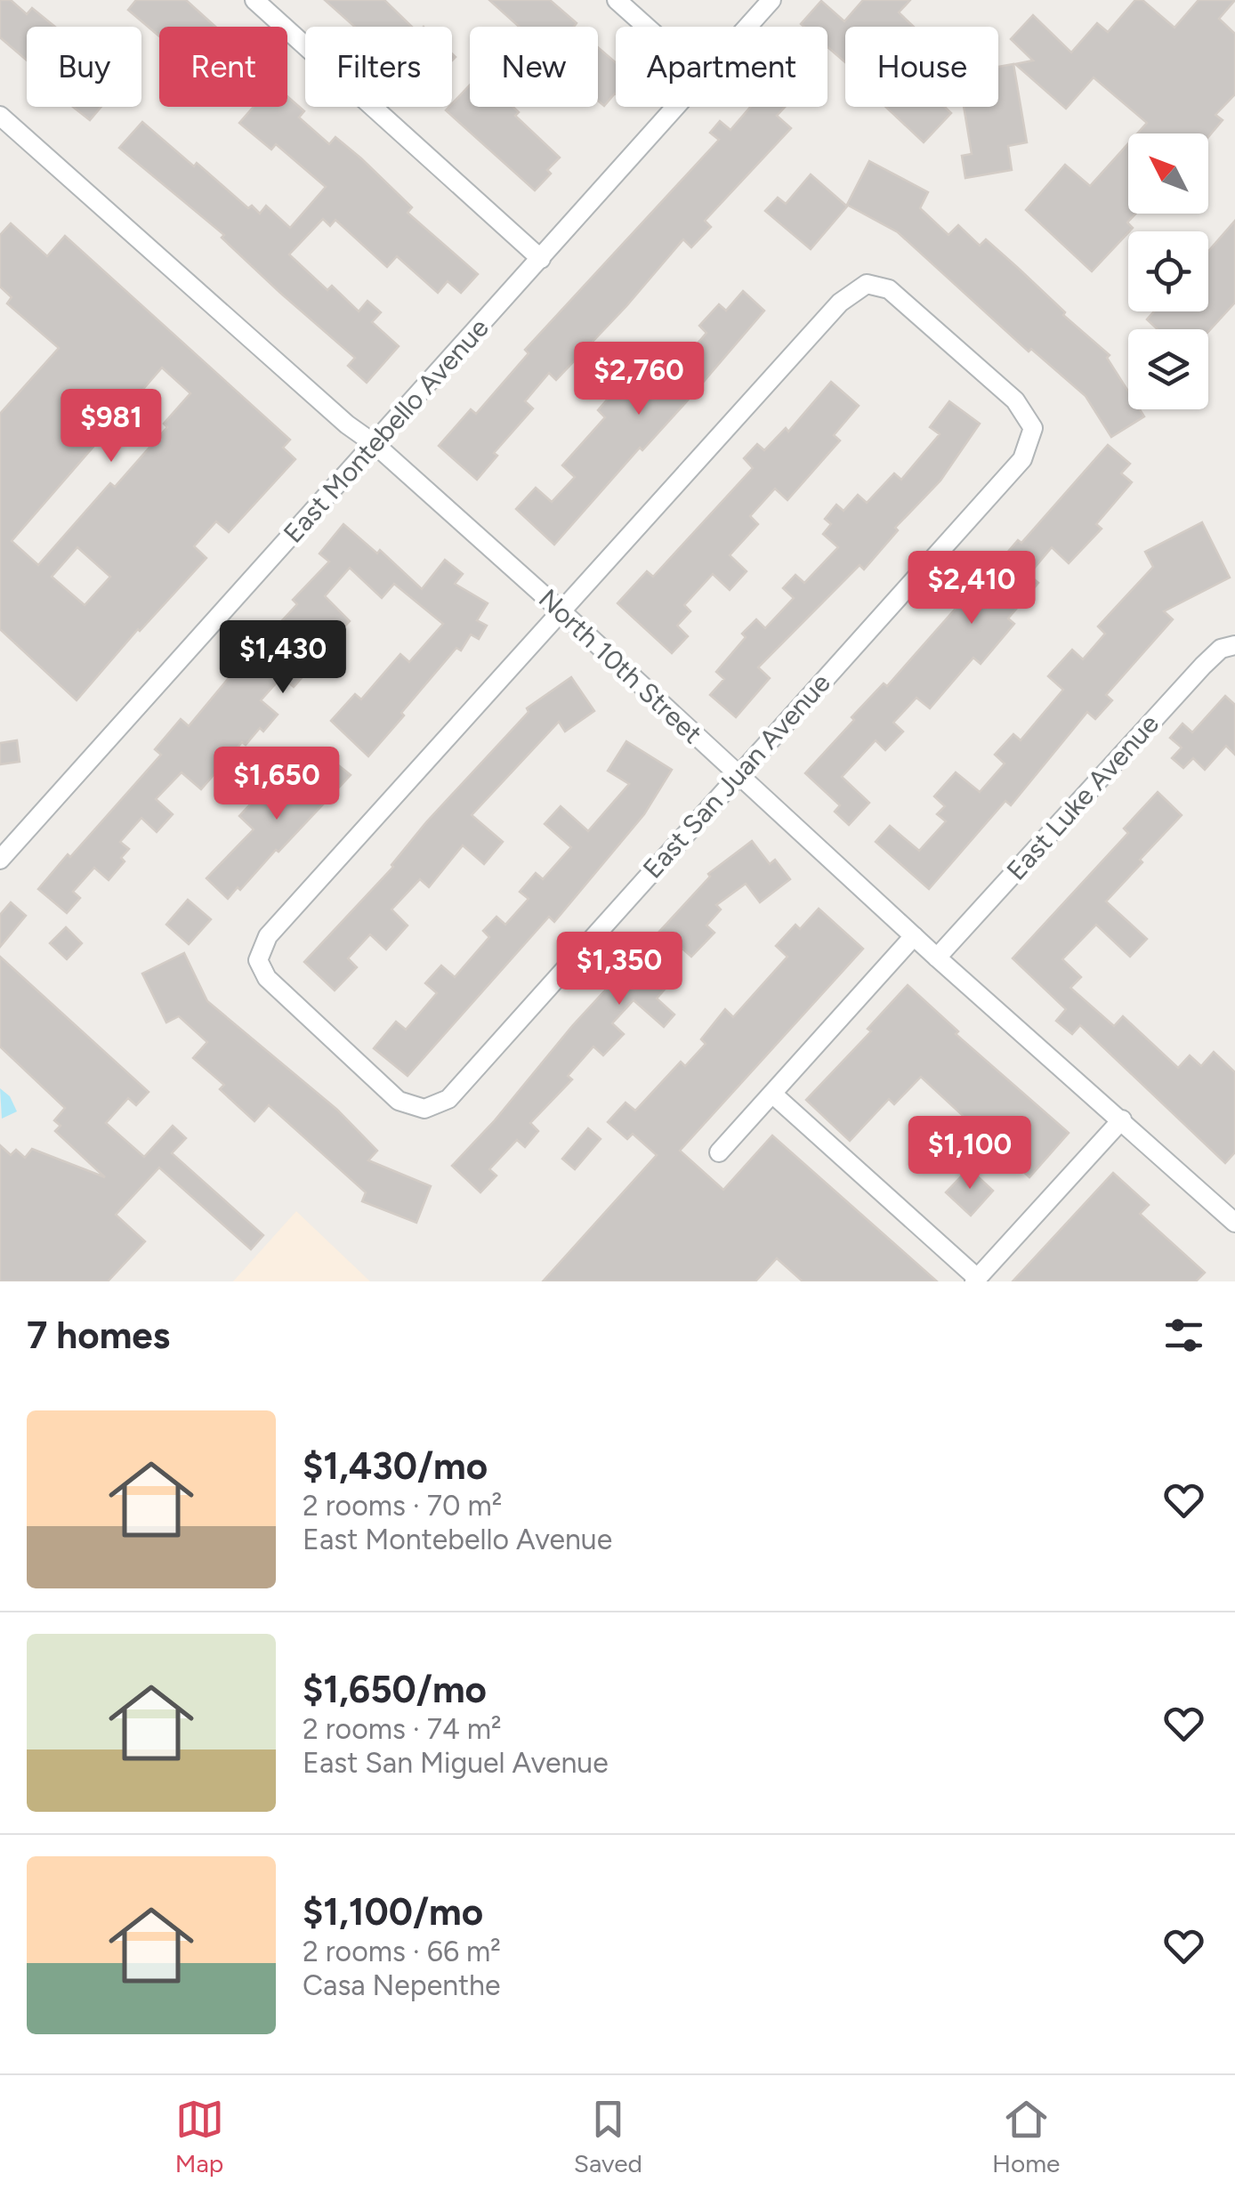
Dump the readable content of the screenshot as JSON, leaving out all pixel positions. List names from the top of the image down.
{
  "streets": {
    "street": [
      "East Montebello Avenue",
      "North 10th Street",
      "East San Juan Avenue",
      "East Luke Avenue"
    ]
  },
  "crossings": [
    ["East Montebello Avenue", "North 10th Street"],
    ["North 10th Street", "East San Juan Avenue"],
    ["North 10th Street", "East Luke Avenue"]
  ],
  "north": "top left",
  "page": {
    "chip": [
      "Buy",
      "Rent",
      "Filters",
      "New",
      "Apartment",
      "House"
    ],
    "price": [
      "$2,760",
      "$981",
      "$2,410",
      "$1,430",
      "$1,650",
      "$1,350",
      "$1,100"
    ],
    "heading": "7 homes",
    "list": [
      {
        "name": "$1,430/mo",
        "note": "2 rooms · 70 m² · East Montebello Avenue"
      },
      {
        "name": "$1,650/mo",
        "note": "2 rooms · 74 m² · East San Miguel Avenue"
      },
      {
        "name": "$1,100/mo",
        "note": "2 rooms · 66 m² · Casa Nepenthe"
      }
    ],
    "tabs": ["Map", "Saved", "Home"]
  }
}
